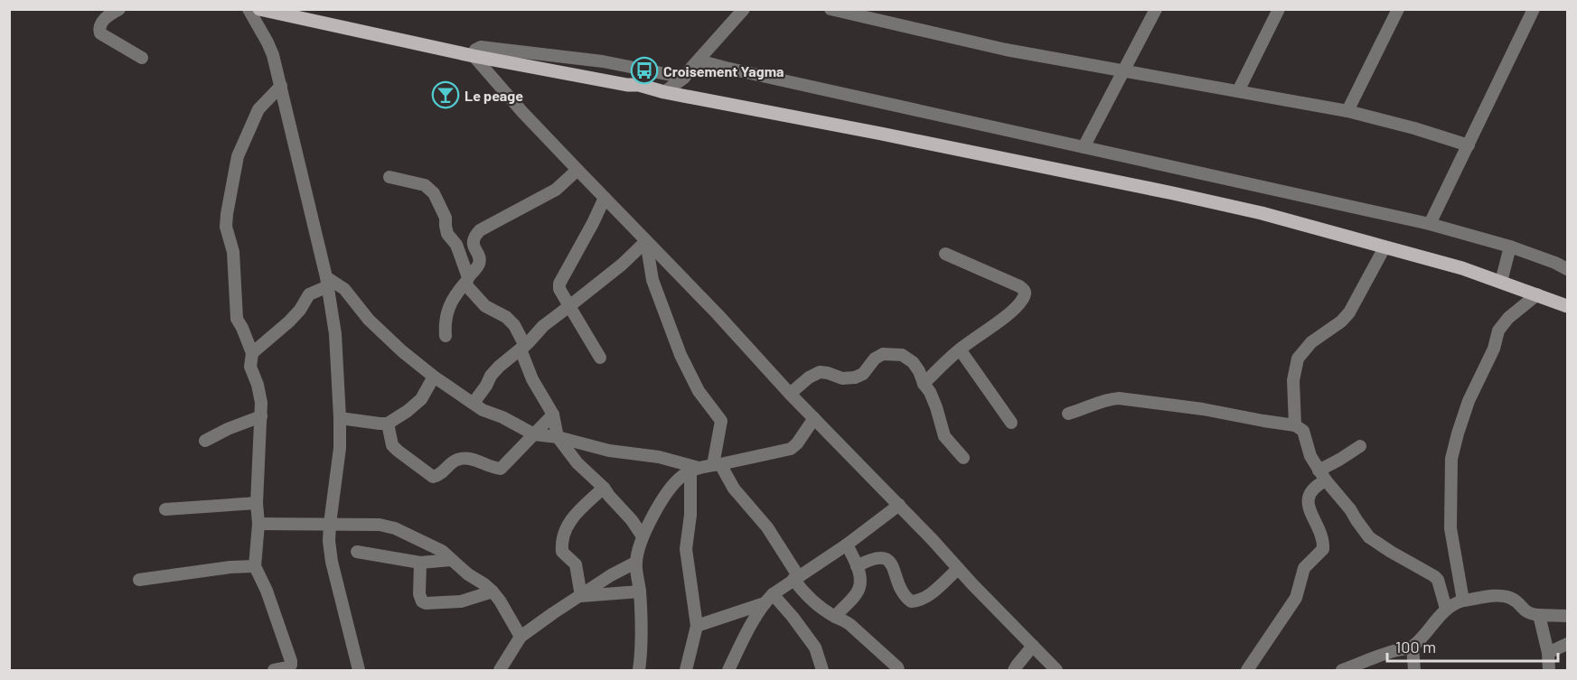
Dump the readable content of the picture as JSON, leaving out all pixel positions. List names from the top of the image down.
{
  "places": {
    "bus stop": ["Croisement Yagma"],
    "bar": ["Le peage"]
  },
  "scale_bar": "100 m"
}
